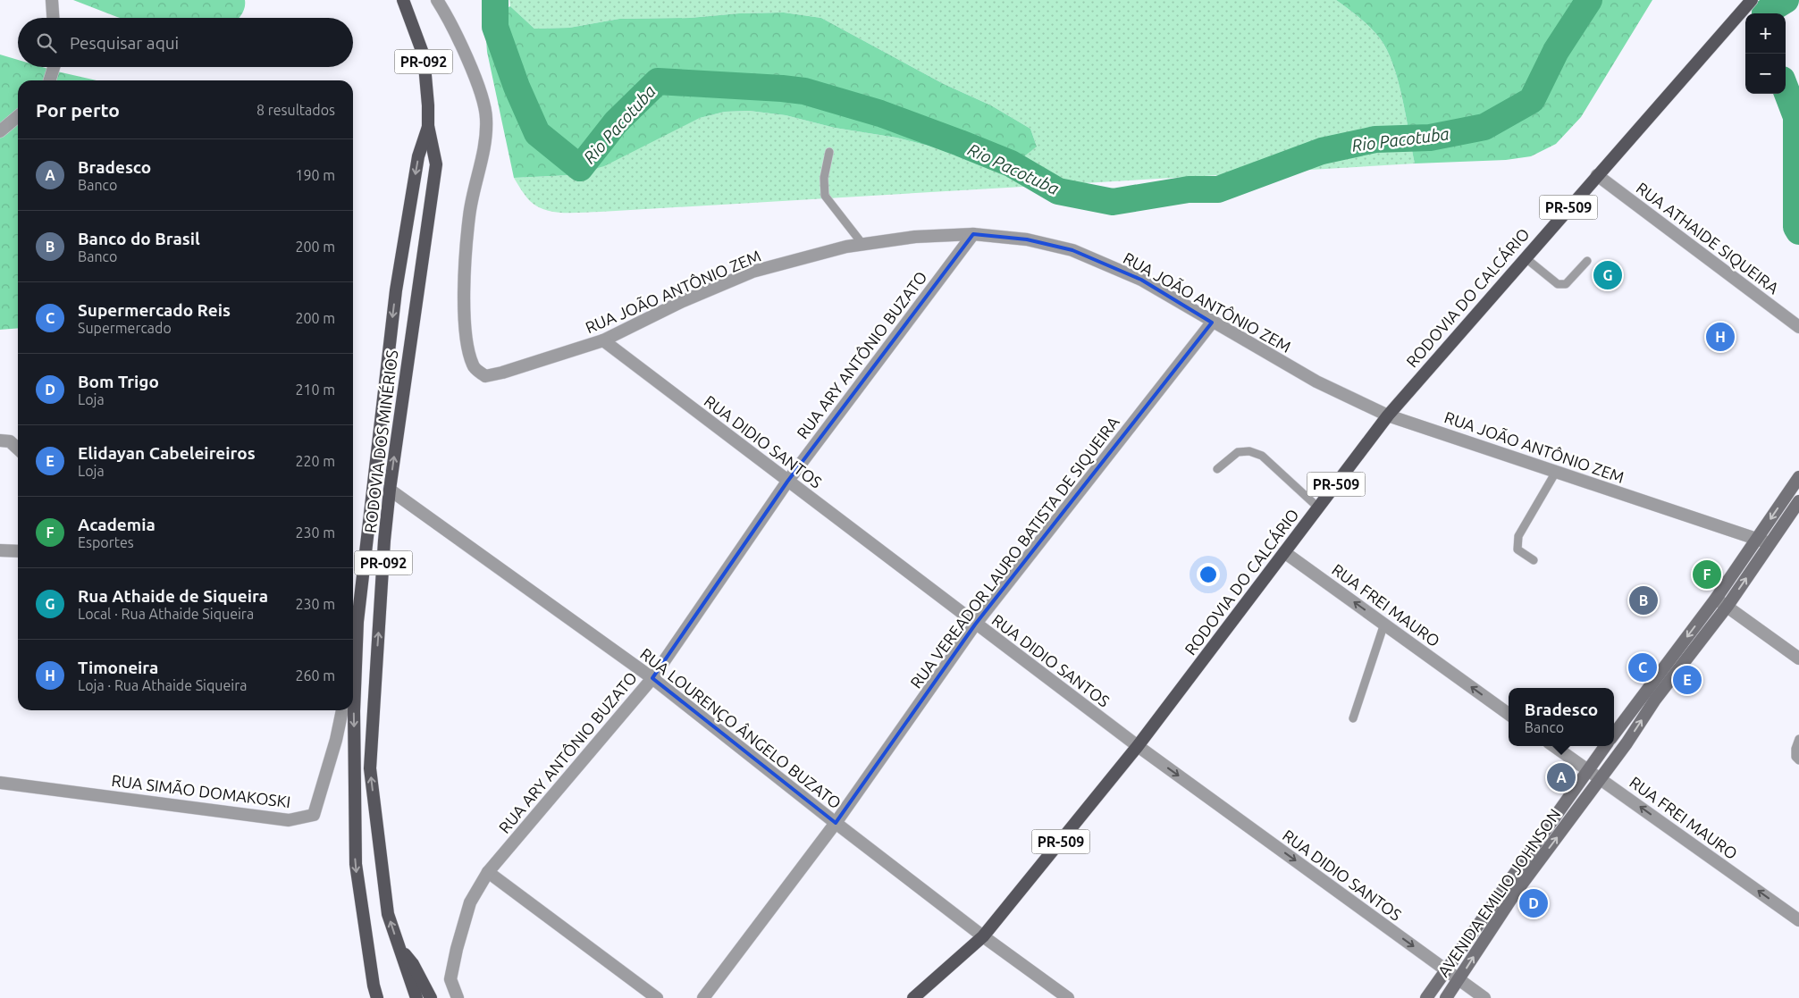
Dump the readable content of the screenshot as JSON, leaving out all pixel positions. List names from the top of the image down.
{
  "streets": {
    "main road": [
      "PR-092",
      "PR-509",
      "RODOVIA DO CALCÁRIO",
      "RODOVIA DOS MINÉRIOS",
      "AVENIDA EMILIO JOHNSON"
    ],
    "street": [
      "RUA ATHAIDE SIQUEIRA",
      "RUA JOÃO ANTÔNIO ZEM",
      "RUA ARY ANTÔNIO BUZATO",
      "RUA DIDIO SANTOS",
      "RUA VEREADOR LAURO BATISTA DE SIQUEIRA",
      "RUA FREI MAURO",
      "RUA LOURENÇO ÂNGELO BUZATO",
      "RUA SIMÃO DOMAKOSKI"
    ]
  },
  "crossings": [
    ["RUA ATHAIDE SIQUEIRA", "RODOVIA DO CALCÁRIO"],
    ["RUA JOÃO ANTÔNIO ZEM", "RODOVIA DO CALCÁRIO"],
    ["RUA JOÃO ANTÔNIO ZEM", "RUA ARY ANTÔNIO BUZATO"],
    ["RUA JOÃO ANTÔNIO ZEM", "RUA DIDIO SANTOS"],
    ["RUA JOÃO ANTÔNIO ZEM", "RUA VEREADOR LAURO BATISTA DE SIQUEIRA"],
    ["RUA JOÃO ANTÔNIO ZEM", "AVENIDA EMILIO JOHNSON"],
    ["RODOVIA DO CALCÁRIO", "RUA DIDIO SANTOS"],
    ["RODOVIA DO CALCÁRIO", "RUA FREI MAURO"],
    ["RODOVIA DO CALCÁRIO", "RUA LOURENÇO ÂNGELO BUZATO"],
    ["RUA ARY ANTÔNIO BUZATO", "RUA DIDIO SANTOS"],
    ["RUA ARY ANTÔNIO BUZATO", "RUA LOURENÇO ÂNGELO BUZATO"],
    ["RODOVIA DOS MINÉRIOS", "RUA LOURENÇO ÂNGELO BUZATO"],
    ["RUA DIDIO SANTOS", "RUA VEREADOR LAURO BATISTA DE SIQUEIRA"],
    ["RUA DIDIO SANTOS", "AVENIDA EMILIO JOHNSON"],
    ["RUA VEREADOR LAURO BATISTA DE SIQUEIRA", "RUA LOURENÇO ÂNGELO BUZATO"],
    ["RUA FREI MAURO", "AVENIDA EMILIO JOHNSON"]
  ],
  "one_way": ["RUA FREI MAURO"],
  "water": ["Rio Pacotuba"],
  "page": {
    "map_buttons": ["+", "−"],
    "search": "Pesquisar aqui",
    "heading": ["Por perto", "8 resultados"],
    "list": [
      {
        "mark": "A",
        "name": "Bradesco",
        "note": "Banco",
        "value": "190 m"
      },
      {
        "mark": "B",
        "name": "Banco do Brasil",
        "note": "Banco",
        "value": "200 m"
      },
      {
        "mark": "C",
        "name": "Supermercado Reis",
        "note": "Supermercado",
        "value": "200 m"
      },
      {
        "mark": "D",
        "name": "Bom Trigo",
        "note": "Loja",
        "value": "210 m"
      },
      {
        "mark": "E",
        "name": "Elidayan Cabeleireiros",
        "note": "Loja",
        "value": "220 m"
      },
      {
        "mark": "F",
        "name": "Academia",
        "note": "Esportes",
        "value": "230 m"
      },
      {
        "mark": "G",
        "name": "Rua Athaide de Siqueira",
        "note": "Local · Rua Athaide Siqueira",
        "value": "230 m"
      },
      {
        "mark": "H",
        "name": "Timoneira",
        "note": "Loja · Rua Athaide Siqueira",
        "value": "260 m"
      }
    ],
    "pins": [
      "G",
      "H",
      "F",
      "B",
      "C",
      "E",
      "A",
      "D"
    ],
    "popup": ["Bradesco", "Banco"]
  }
}
